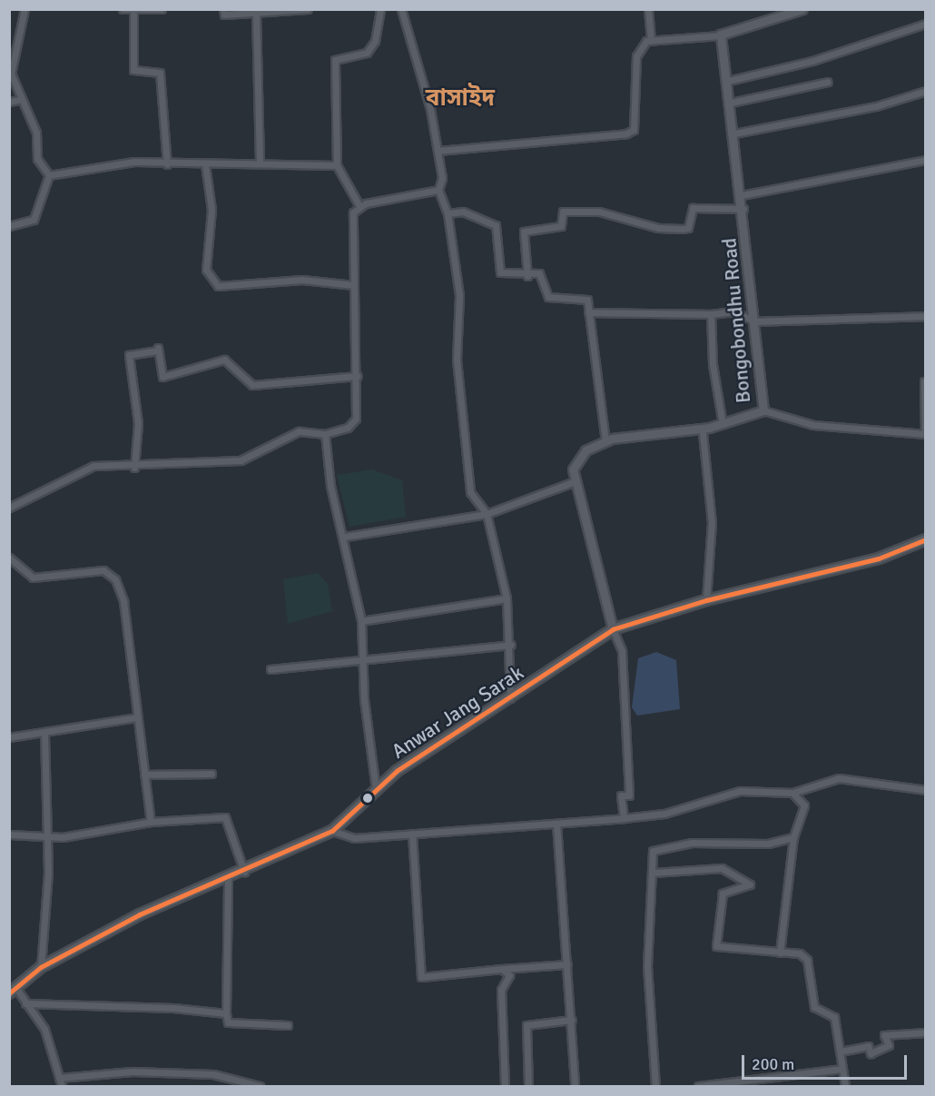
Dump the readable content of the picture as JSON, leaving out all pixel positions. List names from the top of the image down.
{
  "streets": {
    "main road": ["Anwar Jang Sarak"],
    "street": ["Bongobondhu Road"]
  },
  "districts": ["বাসাইদ"],
  "scale_bar": "200 m"
}
